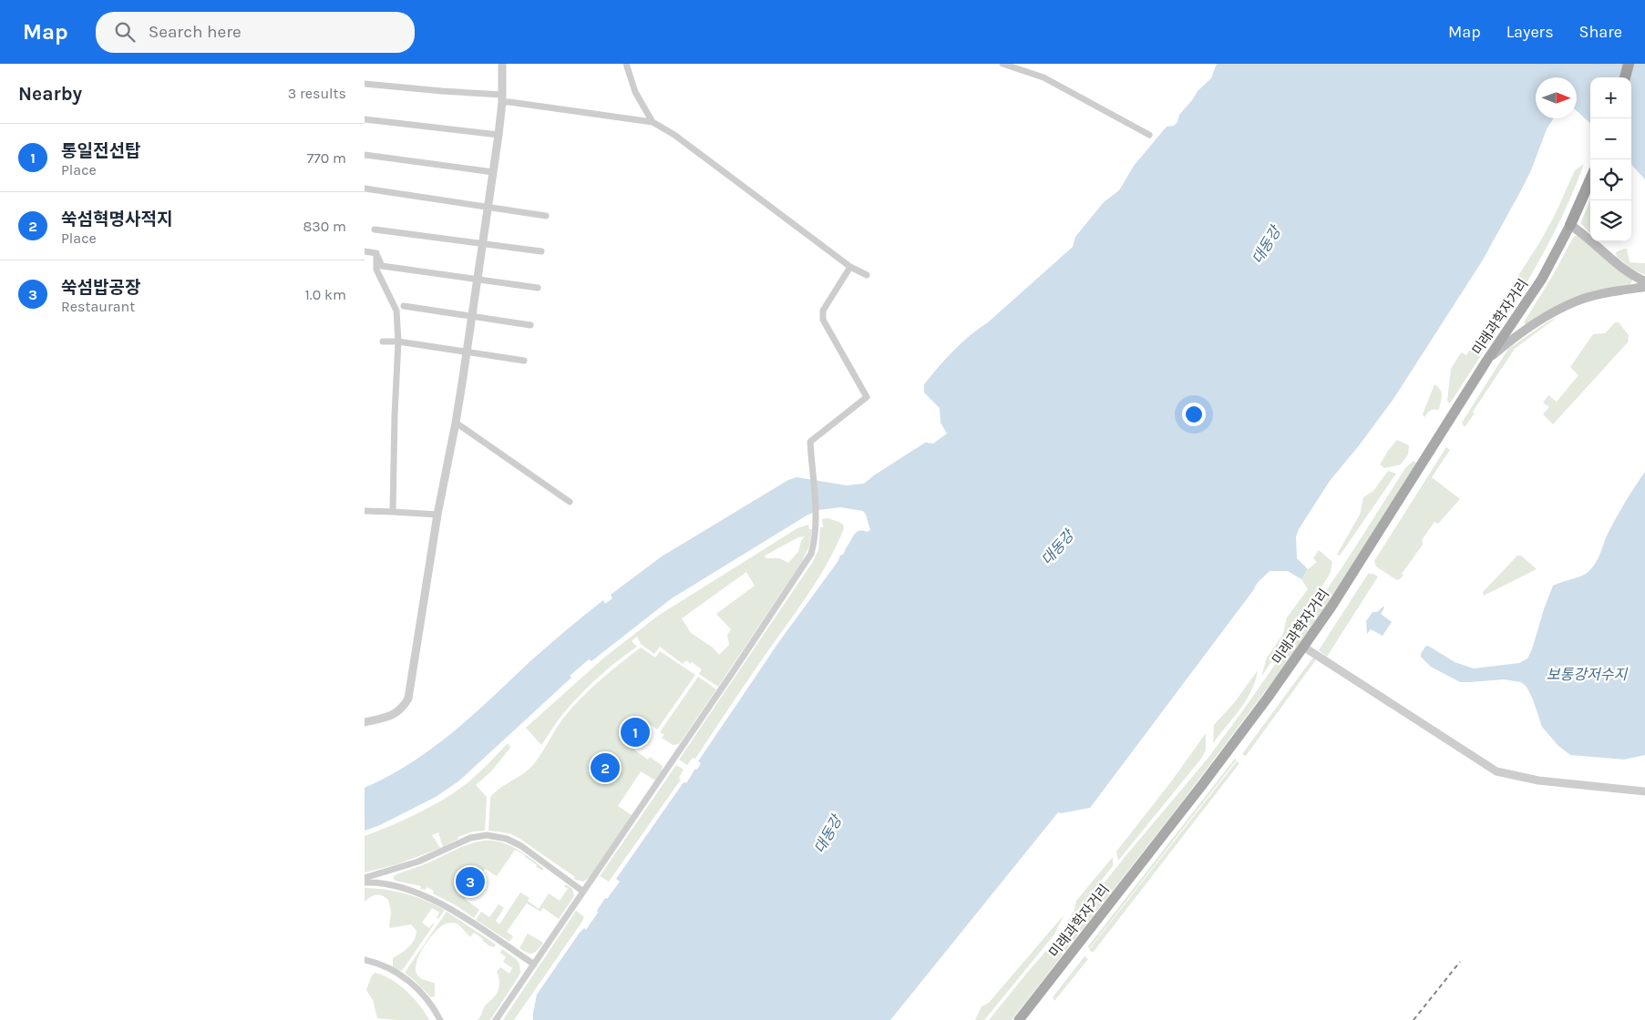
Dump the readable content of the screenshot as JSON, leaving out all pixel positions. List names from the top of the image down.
{
  "streets": {
    "main road": ["미래과학자거리"]
  },
  "water": ["대동강", "보통강저수지"],
  "north": "right",
  "page": {
    "header": "Map",
    "search": "Search here",
    "nav": ["Map", "Layers", "Share"],
    "heading": ["Nearby", "3 results"],
    "map_buttons": ["+", "−"],
    "list": [
      {
        "mark": "1",
        "name": "통일전선탑",
        "note": "Place",
        "value": "770 m"
      },
      {
        "mark": "2",
        "name": "쑥섬혁명사적지",
        "note": "Place",
        "value": "830 m"
      },
      {
        "mark": "3",
        "name": "쑥섬밥공장",
        "note": "Restaurant",
        "value": "1.0 km"
      }
    ],
    "pins": ["1", "2", "3"]
  }
}
